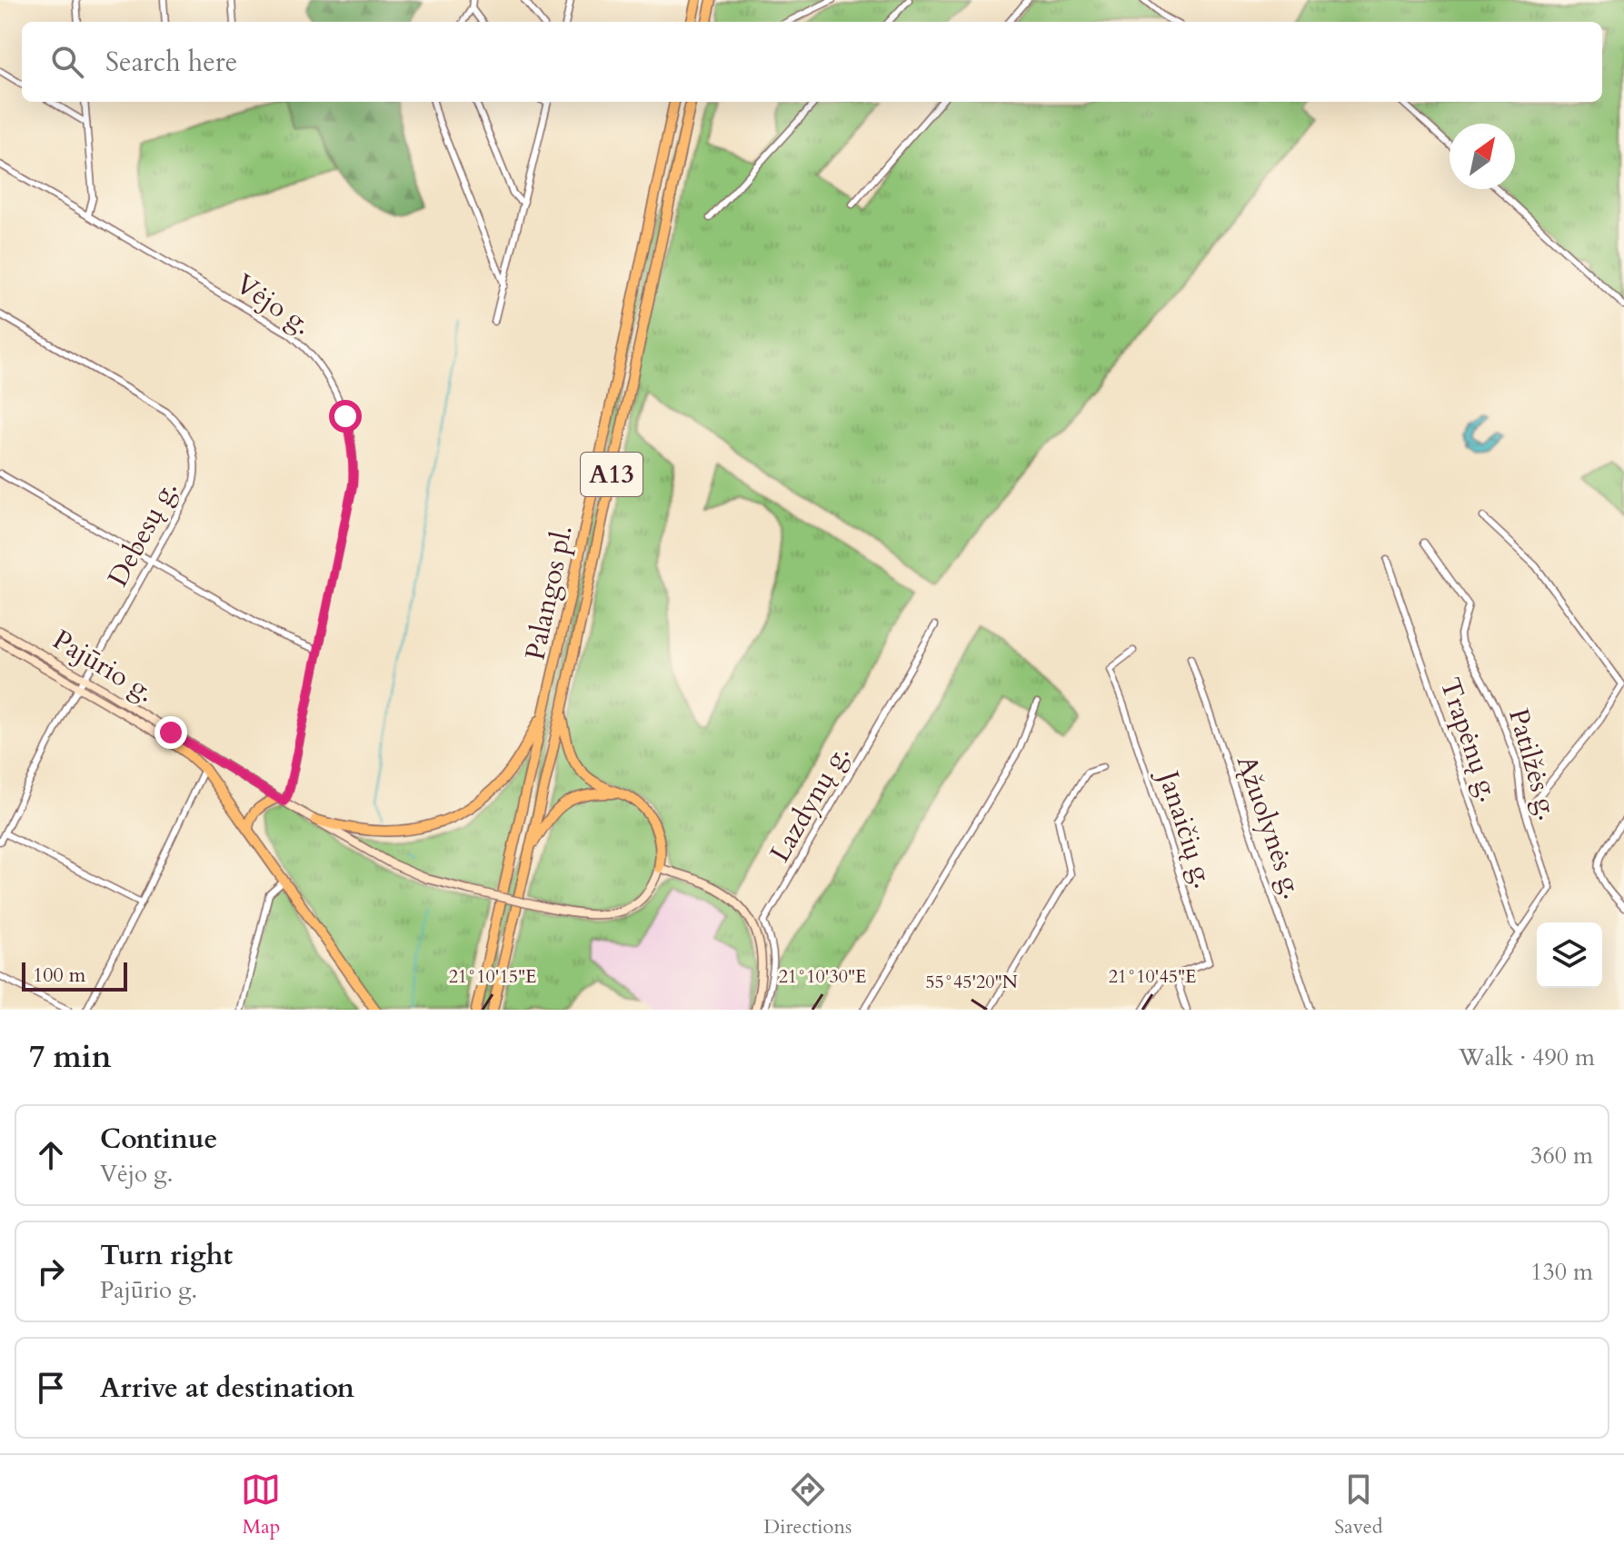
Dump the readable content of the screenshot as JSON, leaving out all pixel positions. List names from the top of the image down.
{
  "streets": {
    "highway": ["A13", "Palangos pl."],
    "main road": ["Pajūrio g."],
    "street": [
      "Vėjo g.",
      "Debesų g.",
      "Trapėnų g.",
      "Patilžės g.",
      "Lazdynų g.",
      "Ąžuolynės g.",
      "Janaičių g."
    ]
  },
  "crossings": [
    ["Vėjo g.", "Pajūrio g."],
    ["Debesų g.", "Pajūrio g."],
    ["Trapėnų g.", "Patilžės g."]
  ],
  "scale_bar": "100 m",
  "north": "top right",
  "page": {
    "search": "Search here",
    "scale": "100 m",
    "heading": ["7 min", "Walk · 490 m"],
    "list": [
      ["Continue", "Vėjo g.", "360 m"],
      ["Turn right", "Pajūrio g.", "130 m"],
      "Arrive at destination"
    ],
    "nav": ["Map", "Directions", "Saved"]
  },
  "coordinates": [
    "21°10'15\"E",
    "21°10'30\"E",
    "21°10'45\"E",
    "55°45'20\"N"
  ]
}
